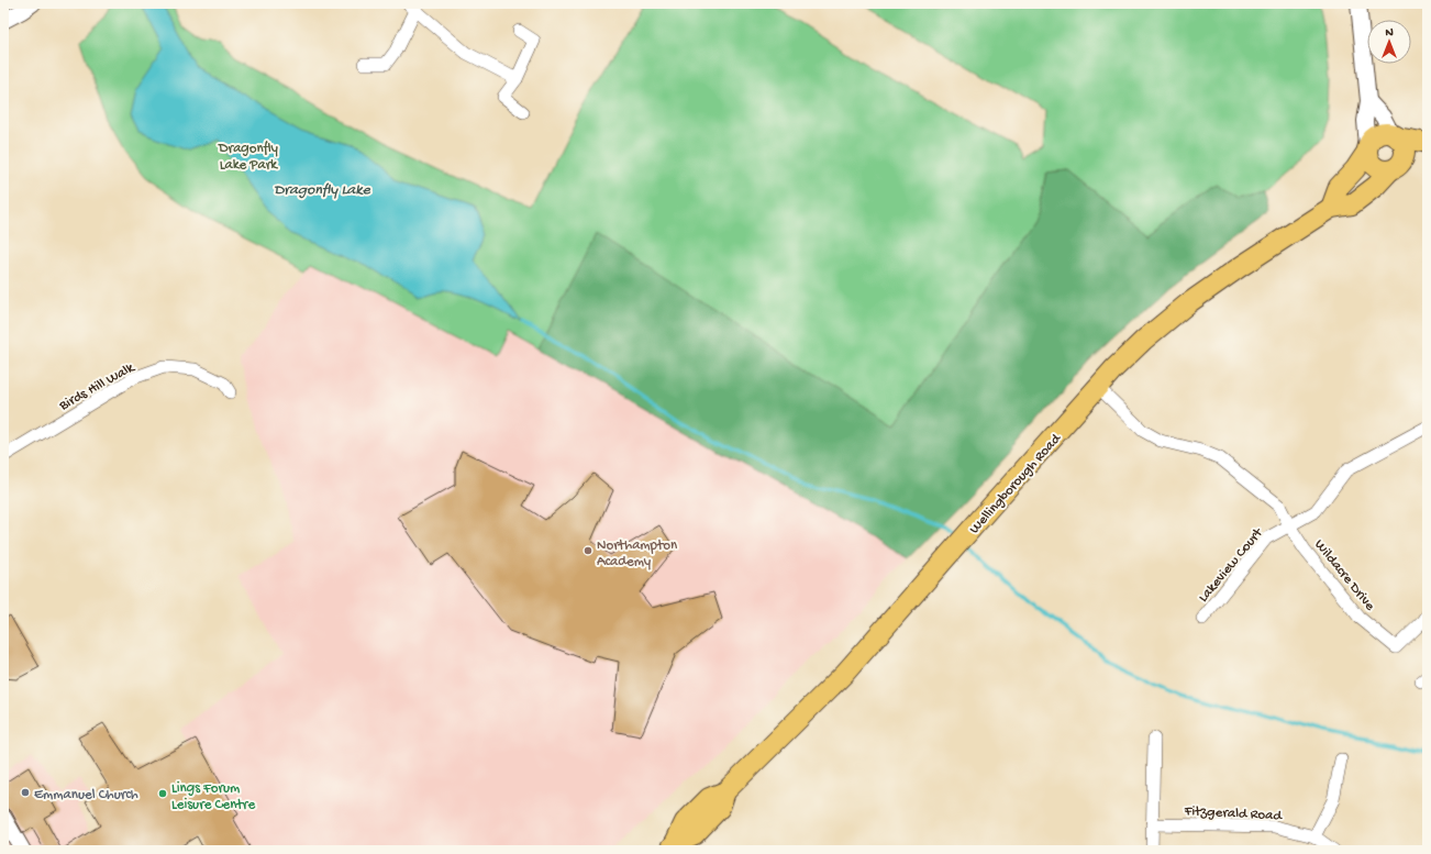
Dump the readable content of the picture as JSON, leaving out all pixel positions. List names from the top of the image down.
{
  "streets": {
    "main road": ["Wellingborough Road"],
    "street": [
      "Birds Hill Walk",
      "Lakeview Court",
      "Wildacre Drive",
      "Fitzgerald Road"
    ]
  },
  "crossings": [
    ["Lakeview Court", "Wildacre Drive"]
  ],
  "water": ["Dragonfly Lake"],
  "parks": ["Dragonfly Lake Park"],
  "places": ["Northampton Academy", "Emmanuel Church", "Lings Forum Leisure Centre"],
  "north": "top"
}
